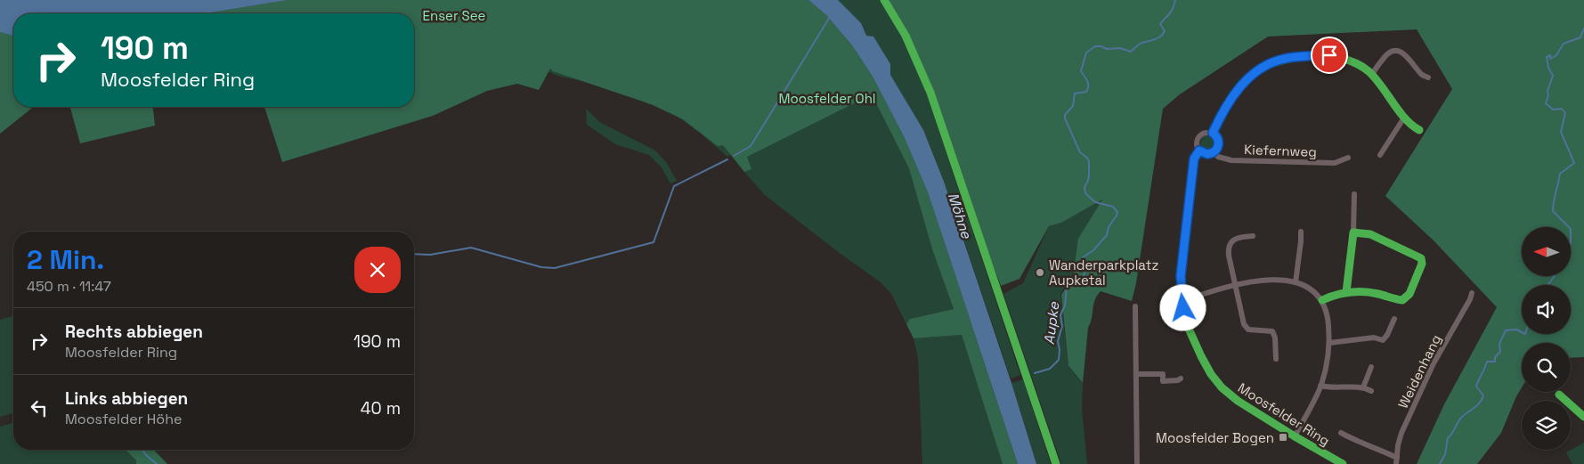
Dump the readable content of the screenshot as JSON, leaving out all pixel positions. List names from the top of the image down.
{
  "streets": {
    "street": ["Kiefernweg", "Weidenhang", "Moosfelder Ring"]
  },
  "crossings": [
    ["Kiefernweg", "Moosfelder Ring"]
  ],
  "water": ["Möhne", "Aupke"],
  "parks": ["Enser See", "Moosfelder Ohl"],
  "places": {
    "other": ["Wanderparkplatz Aupketal"],
    "transit": ["Moosfelder Bogen"]
  },
  "north": "left",
  "page": {
    "turn": ["190 m", "Moosfelder Ring"],
    "heading": ["2 Min.", "450 m · 11:47"],
    "list": [
      {
        "name": "Rechts abbiegen",
        "note": "Moosfelder Ring",
        "value": "190 m"
      },
      {
        "name": "Links abbiegen",
        "note": "Moosfelder Höhe",
        "value": "40 m"
      }
    ]
  }
}
